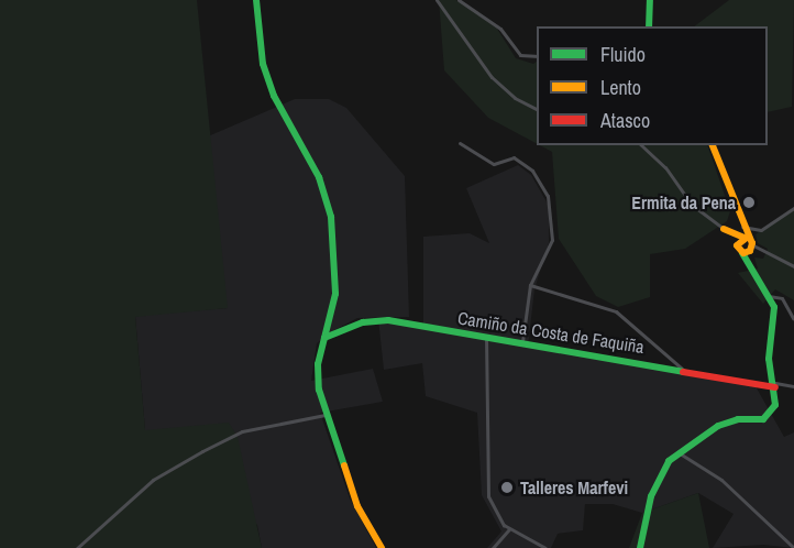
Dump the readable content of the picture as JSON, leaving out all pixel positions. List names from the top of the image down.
{
  "streets": {
    "street": ["Camiño da Costa de Faquiña"]
  },
  "places": ["Ermita da Pena", "Talleres Marfevi"],
  "legend": ["Fluido", "Lento", "Atasco"]
}
